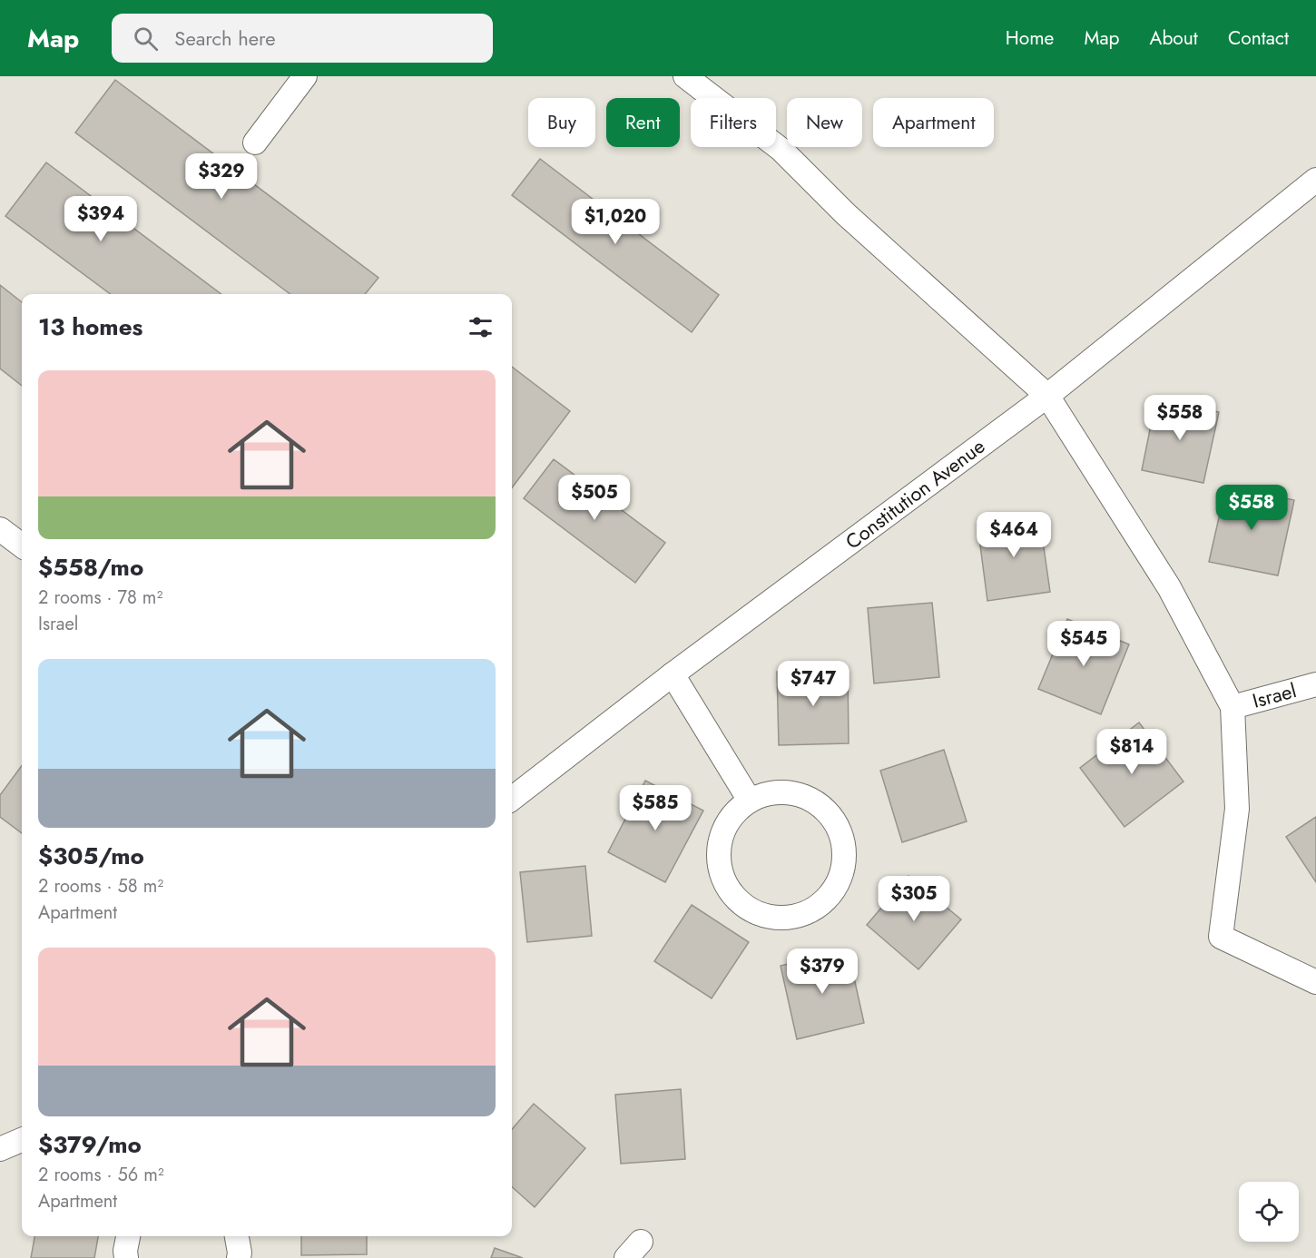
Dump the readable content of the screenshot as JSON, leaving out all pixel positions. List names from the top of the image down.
{
  "streets": {
    "street": ["Constitution Avenue", "Israel"]
  },
  "page": {
    "header": "Map",
    "search": "Search here",
    "nav": [
      "Home",
      "Map",
      "About",
      "Contact"
    ],
    "chip": [
      "Buy",
      "Rent",
      "Filters",
      "New",
      "Apartment"
    ],
    "price": [
      "$329",
      "$394",
      "$1,020",
      "$558",
      "$505",
      "$558",
      "$464",
      "$545",
      "$747",
      "$814",
      "$585",
      "$305",
      "$379"
    ],
    "heading": "13 homes",
    "list": [
      {
        "name": "$558/mo",
        "note": "2 rooms · 78 m² · Israel"
      },
      {
        "name": "$305/mo",
        "note": "2 rooms · 58 m² · Apartment"
      },
      {
        "name": "$379/mo",
        "note": "2 rooms · 56 m² · Apartment"
      }
    ]
  }
}
